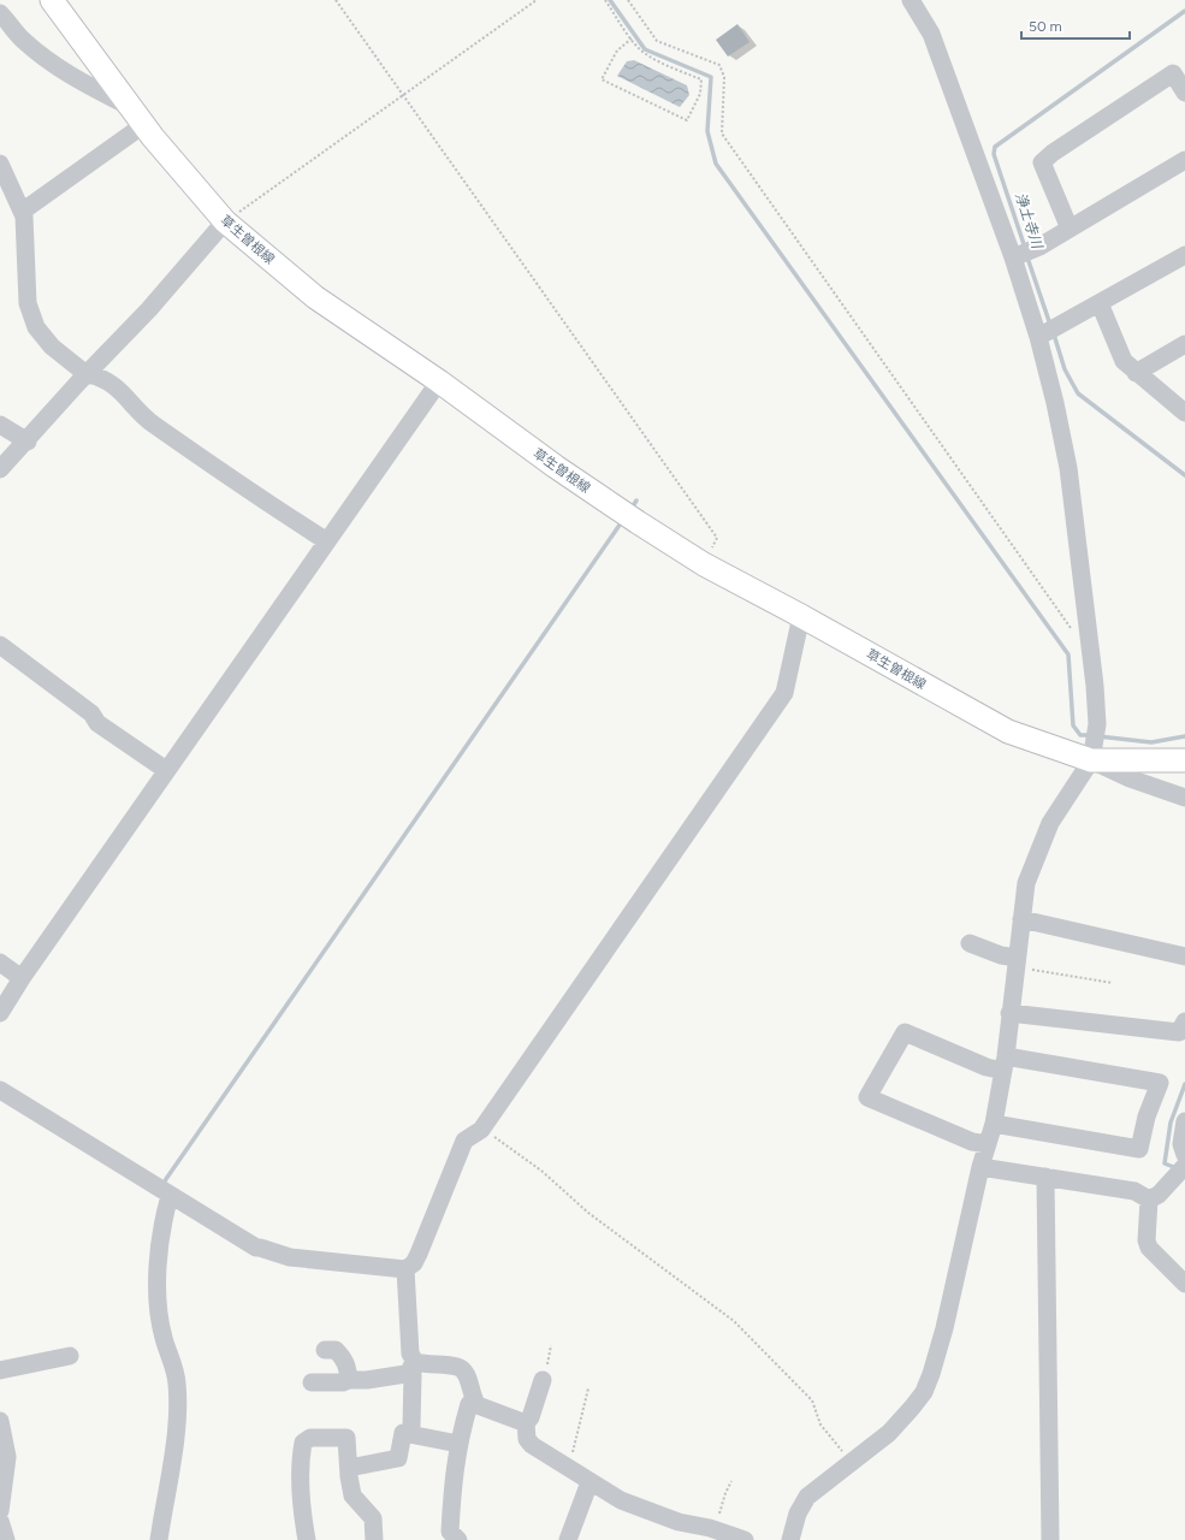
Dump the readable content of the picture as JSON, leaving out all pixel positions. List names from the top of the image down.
{
  "streets": {
    "main road": ["草生曽根線"]
  },
  "water": ["浄土寺川"],
  "scale_bar": "50 m"
}
